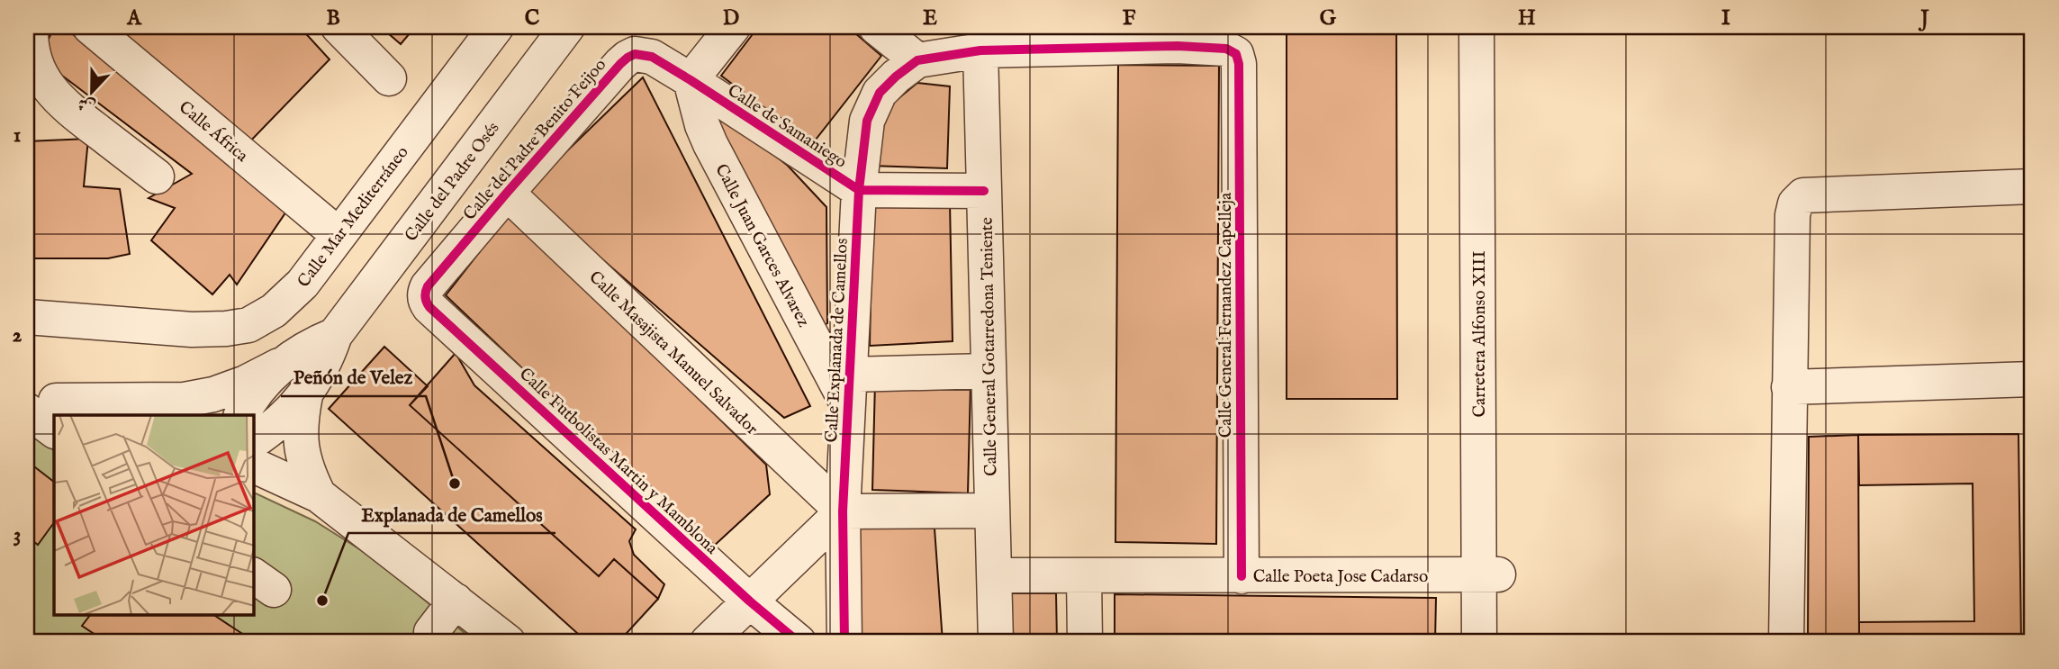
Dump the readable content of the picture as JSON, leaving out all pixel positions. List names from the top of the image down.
{
  "streets": {
    "street": [
      "Calle de Samaniego",
      "Calle África",
      "Calle del Padre Benito Feijoo",
      "Calle del Padre Osés",
      "Calle Mar Mediterráneo",
      "Calle Juan Garces Alvarez",
      "Calle General Fernandez Capelleja",
      "Carretera Alfonso XIII",
      "Calle Explanada de Camellos",
      "Calle General Gotarredona Teniente",
      "Calle Masajista Manuel Salvador",
      "Calle Futbolistas Martin y Mamblona",
      "Calle Poeta Jose Cadarso"
    ]
  },
  "crossings": [
    ["Calle de Samaniego", "Calle del Padre Benito Feijoo"],
    ["Calle de Samaniego", "Calle Juan Garces Alvarez"],
    ["Calle de Samaniego", "Calle Explanada de Camellos"],
    ["Calle África", "Calle Mar Mediterráneo"],
    ["Calle del Padre Benito Feijoo", "Calle Juan Garces Alvarez"],
    ["Calle del Padre Benito Feijoo", "Calle Masajista Manuel Salvador"],
    ["Calle del Padre Benito Feijoo", "Calle Futbolistas Martin y Mamblona"],
    ["Calle Juan Garces Alvarez", "Calle Explanada de Camellos"],
    ["Calle General Fernandez Capelleja", "Calle Poeta Jose Cadarso"],
    ["Carretera Alfonso XIII", "Calle Poeta Jose Cadarso"],
    ["Calle Explanada de Camellos", "Calle Masajista Manuel Salvador"],
    ["Calle General Gotarredona Teniente", "Calle Poeta Jose Cadarso"]
  ],
  "places": ["Peñón de Velez", "Explanada de Camellos"],
  "north": "bottom",
  "grid": {
    "columns": [
      "A",
      "B",
      "C",
      "D",
      "E",
      "F",
      "G",
      "H",
      "I",
      "J"
    ],
    "rows": ["1", "2", "3"]
  }
}
